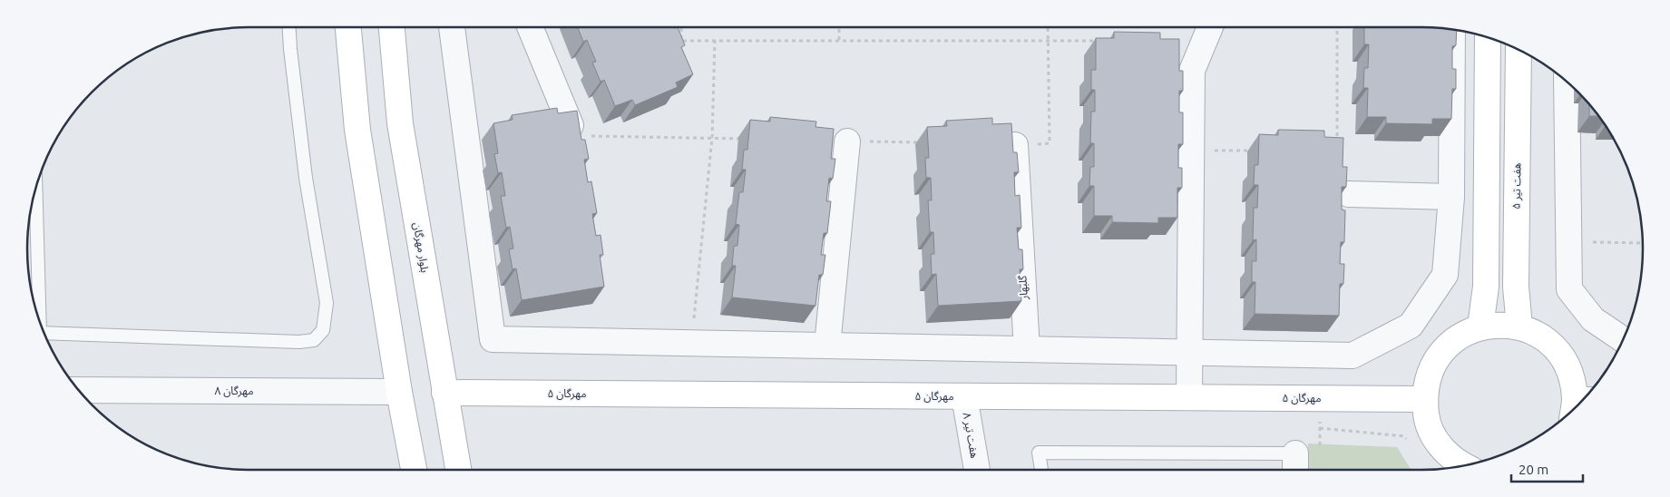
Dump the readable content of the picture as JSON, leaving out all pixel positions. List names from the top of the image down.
{
  "streets": {
    "street": [
      "هفت تیر ۵",
      "بلوار مهرگان",
      "گلبهار",
      "مهرگان ۸",
      "مهرگان ۵",
      "هفت تیر ۸"
    ]
  },
  "crossings": [
    ["بلوار مهرگان", "مهرگان ۵"],
    ["مهرگان ۵", "هفت تیر ۸"]
  ],
  "scale_bar": "20 m"
}
